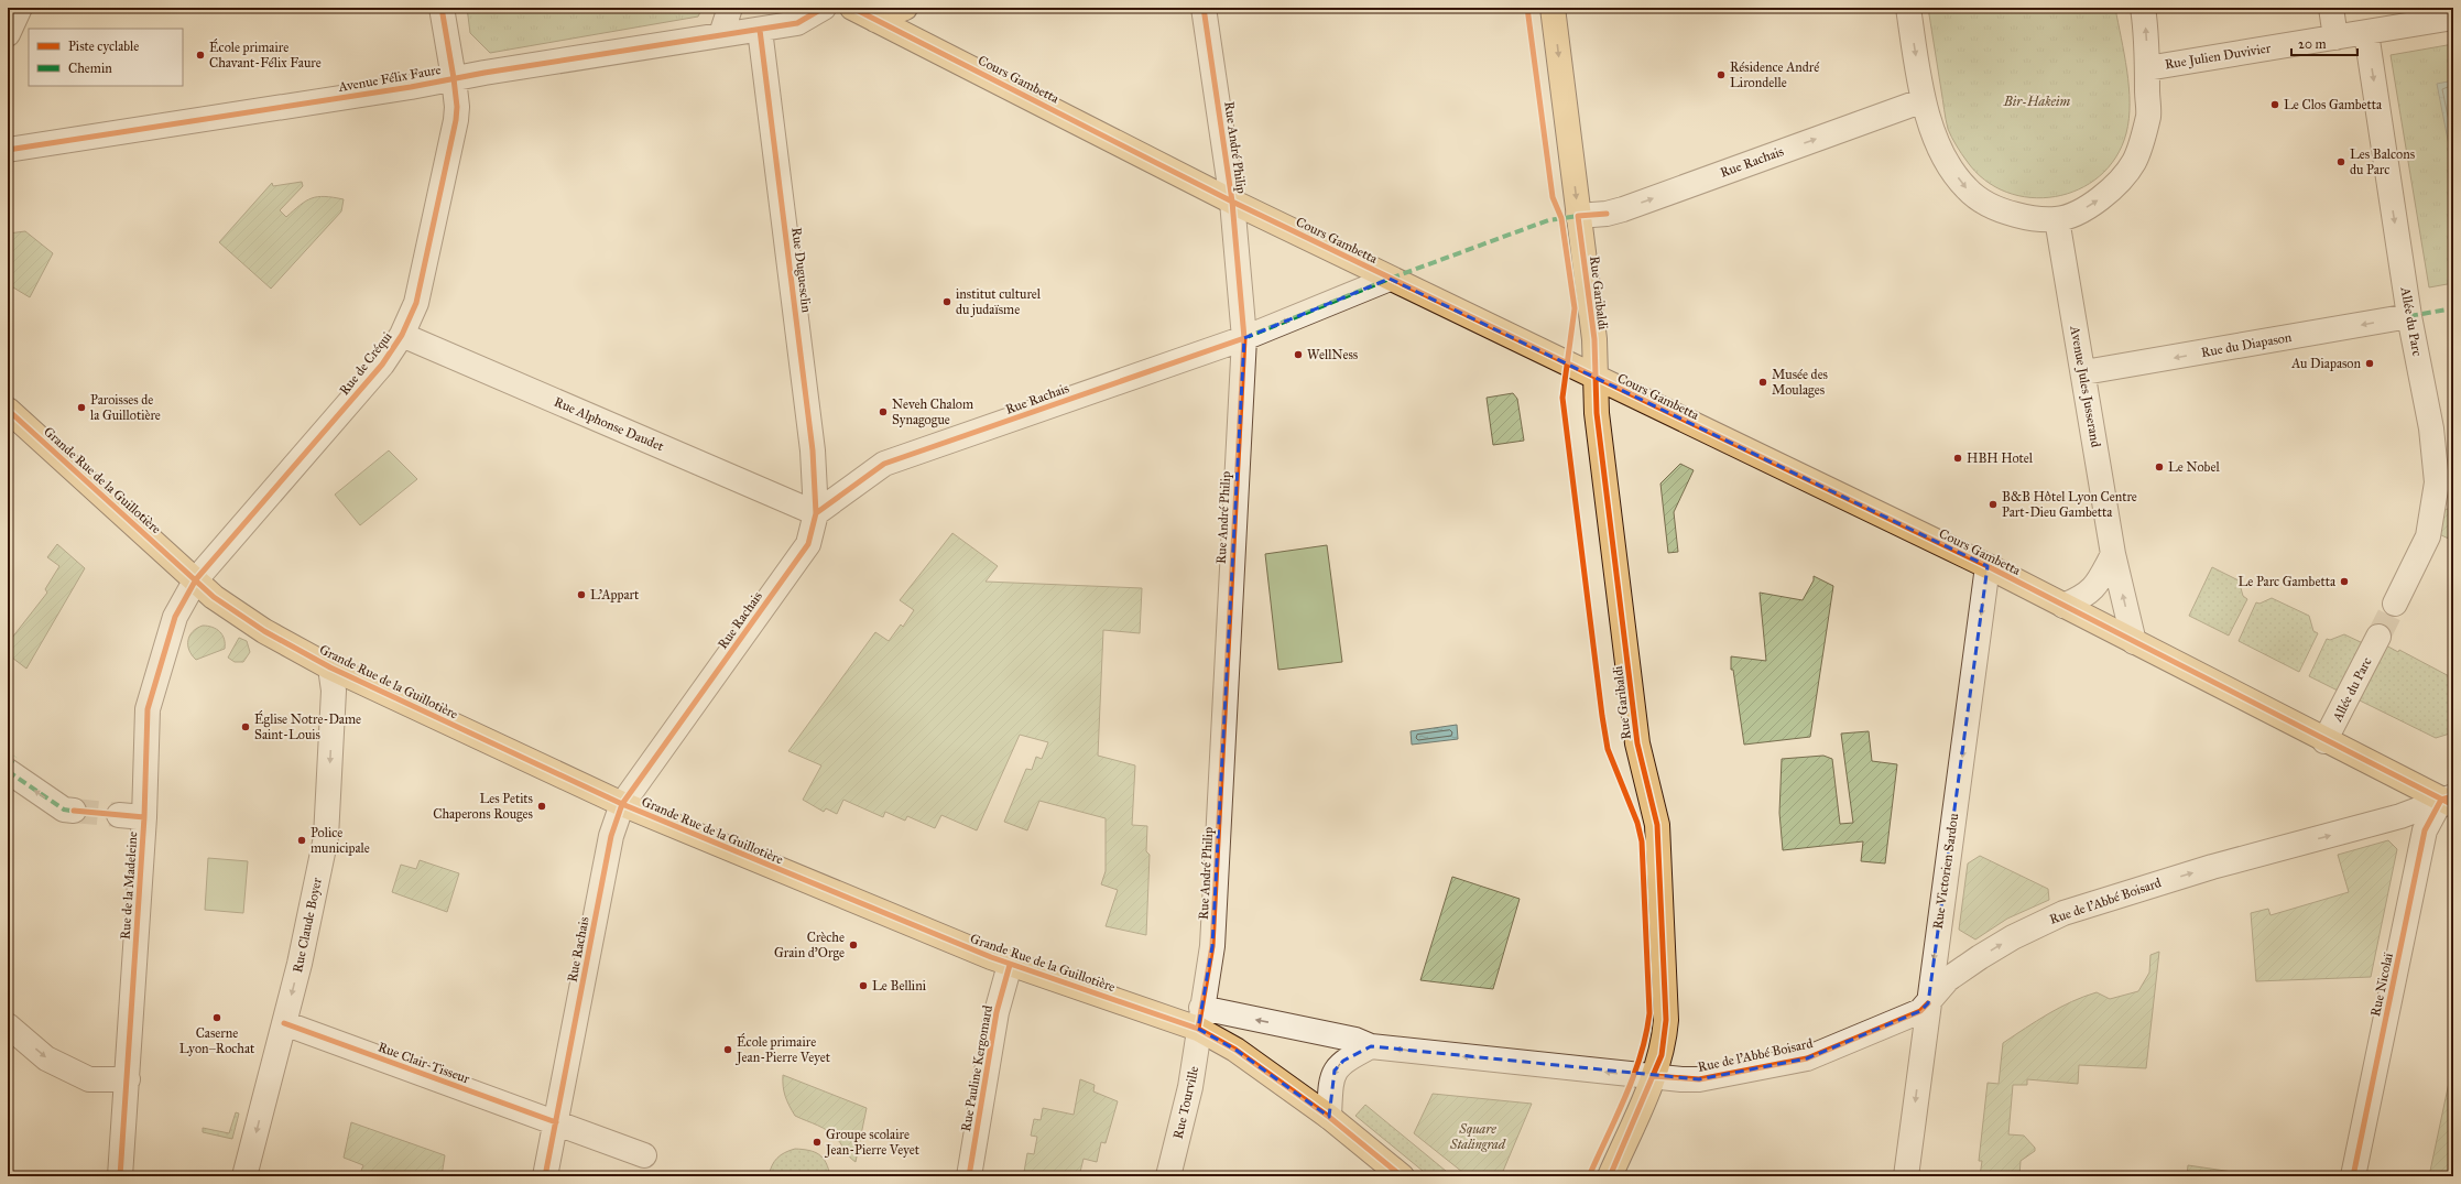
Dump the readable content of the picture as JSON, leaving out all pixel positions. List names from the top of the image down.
{
  "streets": {
    "main road": ["Cours Gambetta", "Rue Garibaldi", "Grande Rue de la Guillotière"],
    "street": [
      "Rue Julien Duvivier",
      "Avenue Félix Faure",
      "Rue André Philip",
      "Rue Rachais",
      "Rue Duguesclin",
      "Allée du Parc",
      "Rue du Diapason",
      "Rue de Créqui",
      "Avenue Jules Jusserand",
      "Rue Alphonse Daudet",
      "Rue Victorien Sardou",
      "Rue de la Madeleine",
      "Rue de l'Abbé Boisard",
      "Rue Claude Boyer",
      "Rue Nicolaï",
      "Rue Clair-Tisseur",
      "Rue Pauline Kergomard",
      "Rue Tourville"
    ]
  },
  "crossings": [
    ["Rue Julien Duvivier", "Allée du Parc"],
    ["Avenue Félix Faure", "Rue Duguesclin"],
    ["Avenue Félix Faure", "Rue de Créqui"],
    ["Cours Gambetta", "Rue André Philip"],
    ["Cours Gambetta", "Rue Rachais"],
    ["Cours Gambetta", "Rue Garibaldi"],
    ["Cours Gambetta", "Allée du Parc"],
    ["Cours Gambetta", "Avenue Jules Jusserand"],
    ["Cours Gambetta", "Rue Victorien Sardou"],
    ["Cours Gambetta", "Rue de l'Abbé Boisard"],
    ["Cours Gambetta", "Rue Nicolaï"],
    ["Rue André Philip", "Rue Rachais"],
    ["Rue André Philip", "Grande Rue de la Guillotière"],
    ["Rue André Philip", "Rue Tourville"],
    ["Rue Rachais", "Rue Duguesclin"],
    ["Rue Rachais", "Rue Garibaldi"],
    ["Rue Rachais", "Rue Alphonse Daudet"],
    ["Rue Rachais", "Grande Rue de la Guillotière"],
    ["Rue Rachais", "Rue Clair-Tisseur"],
    ["Rue Duguesclin", "Rue Alphonse Daudet"],
    ["Rue Garibaldi", "Rue de l'Abbé Boisard"],
    ["Allée du Parc", "Rue du Diapason"],
    ["Rue du Diapason", "Avenue Jules Jusserand"],
    ["Rue de Créqui", "Rue Alphonse Daudet"],
    ["Rue de Créqui", "Grande Rue de la Guillotière"],
    ["Rue de Créqui", "Rue de la Madeleine"],
    ["Grande Rue de la Guillotière", "Rue de la Madeleine"],
    ["Grande Rue de la Guillotière", "Rue de l'Abbé Boisard"],
    ["Grande Rue de la Guillotière", "Rue Claude Boyer"],
    ["Grande Rue de la Guillotière", "Rue Pauline Kergomard"],
    ["Grande Rue de la Guillotière", "Rue Tourville"],
    ["Rue Victorien Sardou", "Rue de l'Abbé Boisard"],
    ["Rue de l'Abbé Boisard", "Rue Nicolaï"],
    ["Rue Claude Boyer", "Rue Clair-Tisseur"]
  ],
  "one_way": [
    "Allée du Parc",
    "Rue du Diapason",
    "Rue Victorien Sardou",
    "Rue Claude Boyer"
  ],
  "parks": ["Bir-Hakeim", "Square Stalingrad"],
  "places": [
    "École primaire Chavant-Félix Faure",
    "Résidence André Lirondelle",
    "Le Clos Gambetta",
    "Les Balcons du Parc",
    "institut culturel du judaïsme",
    "WellNess",
    "Au Diapason",
    "Musée des Moulages",
    "Paroisses de la Guillotière",
    "Neveh Chalom Synagogue",
    "HBH Hotel",
    "Le Nobel",
    "B&B Hôtel Lyon Centre Part-Dieu Gambetta",
    "Le Parc Gambetta",
    "L'Appart",
    "Église Notre-Dame Saint-Louis",
    "Les Petits Chaperons Rouges",
    "Police municipale",
    "Crèche Grain d’Orge",
    "Le Bellini",
    "Caserne Lyon–Rochat",
    "École primaire Jean-Pierre Veyet",
    "Groupe scolaire Jean-Pierre Veyet"
  ],
  "legend": ["Piste cyclable", "Chemin"],
  "scale_bar": "20 m"
}
